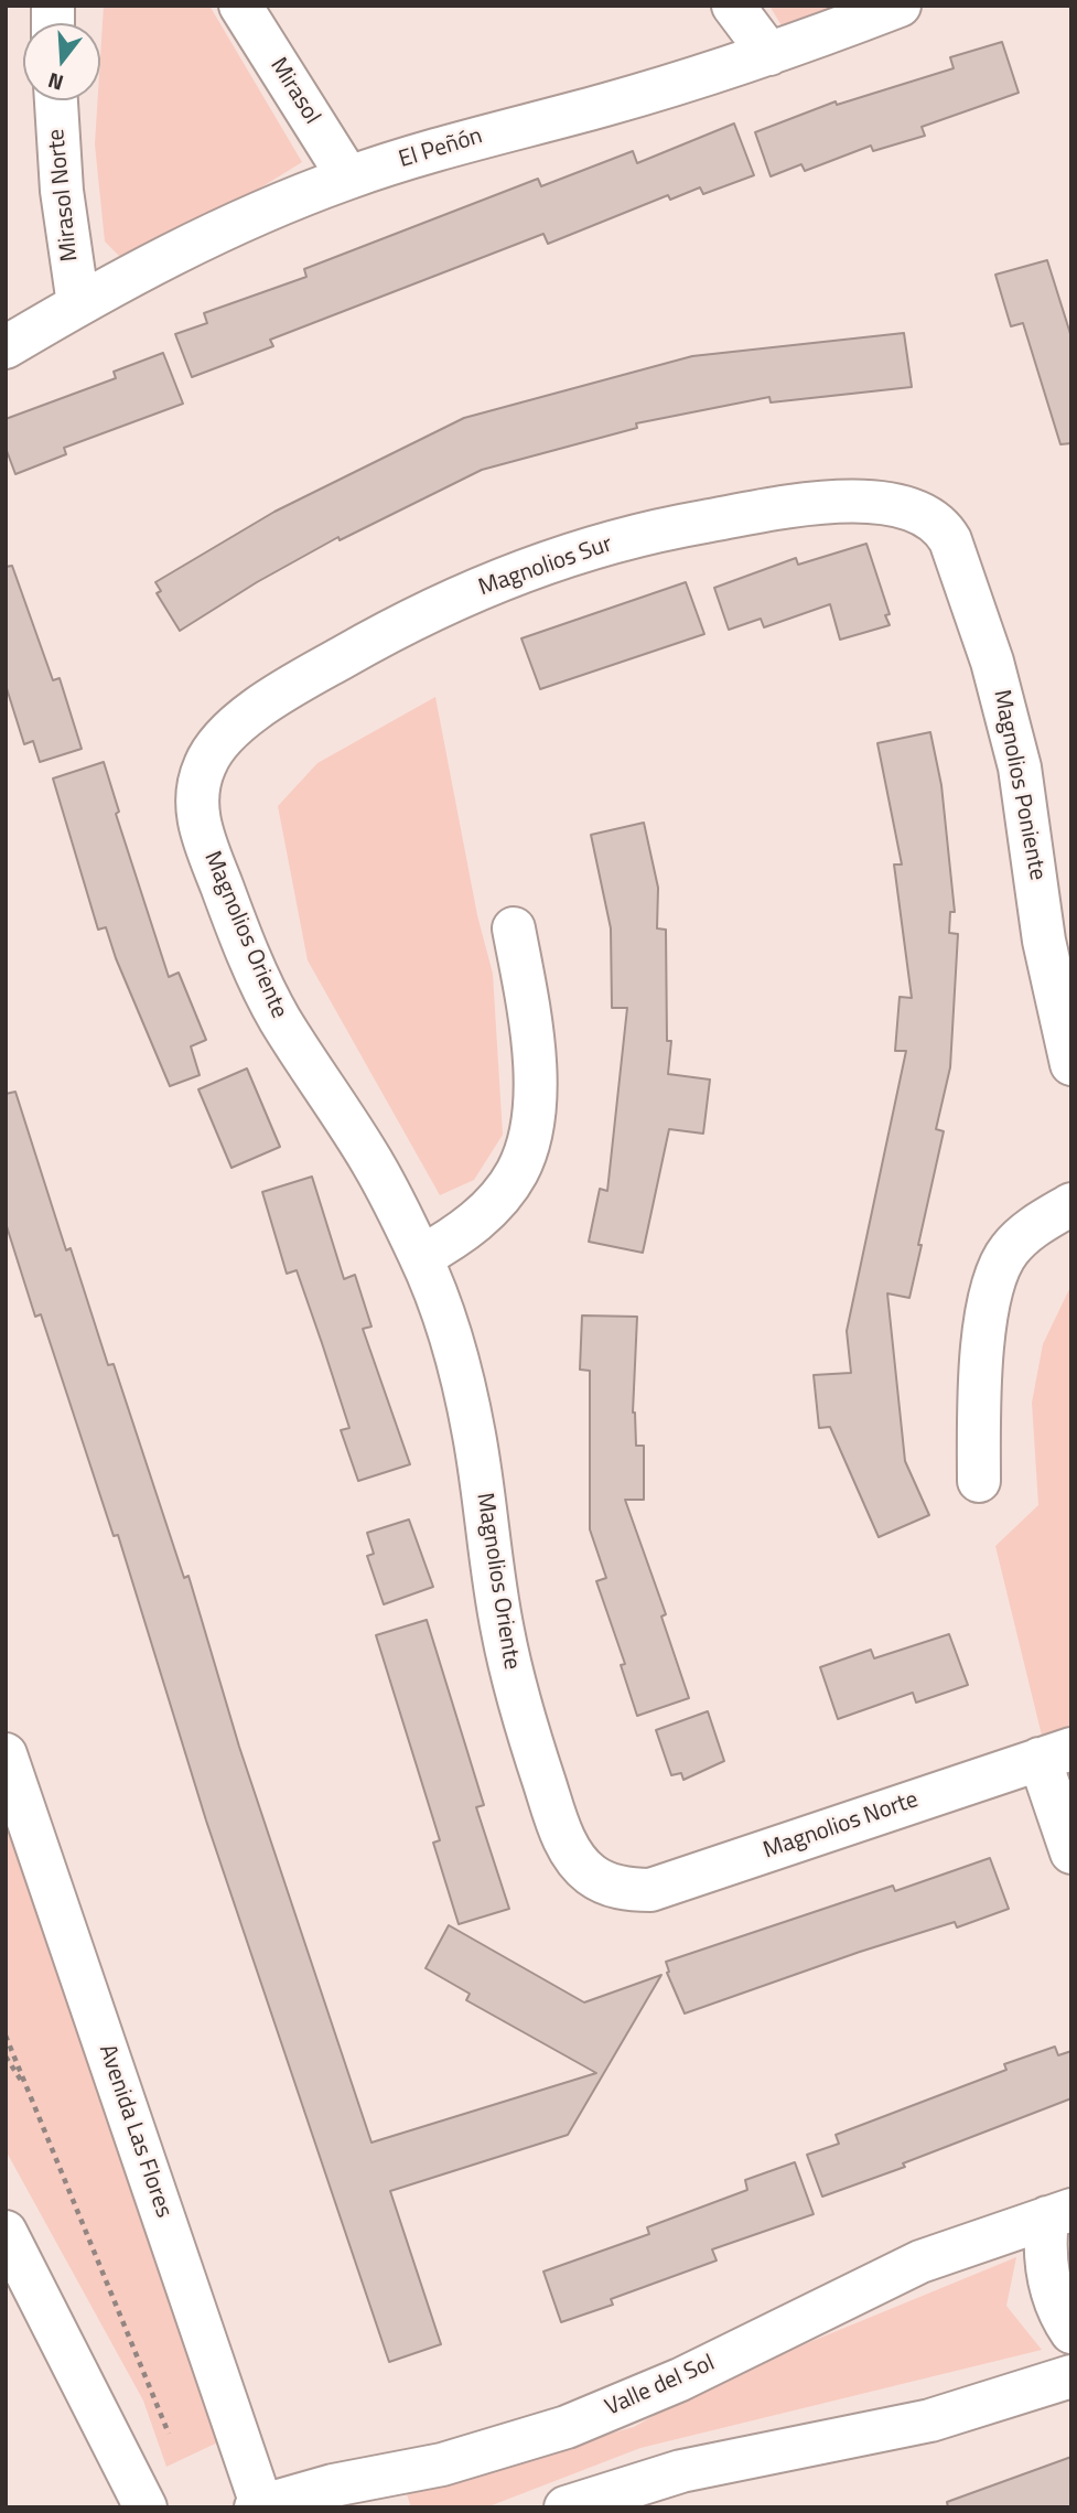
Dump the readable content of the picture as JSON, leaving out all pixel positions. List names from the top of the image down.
{
  "streets": {
    "street": [
      "Mirasol",
      "El Peñón",
      "Mirasol Norte",
      "Magnolios Sur",
      "Magnolios Poniente",
      "Magnolios Oriente",
      "Magnolios Norte",
      "Avenida Las Flores",
      "Valle del Sol"
    ]
  },
  "crossings": [
    ["Mirasol", "El Peñón"],
    ["El Peñón", "Mirasol Norte"],
    ["Magnolios Sur", "Magnolios Poniente"],
    ["Magnolios Sur", "Magnolios Oriente"],
    ["Magnolios Oriente", "Magnolios Norte"],
    ["Avenida Las Flores", "Valle del Sol"]
  ],
  "north": "bottom"
}
